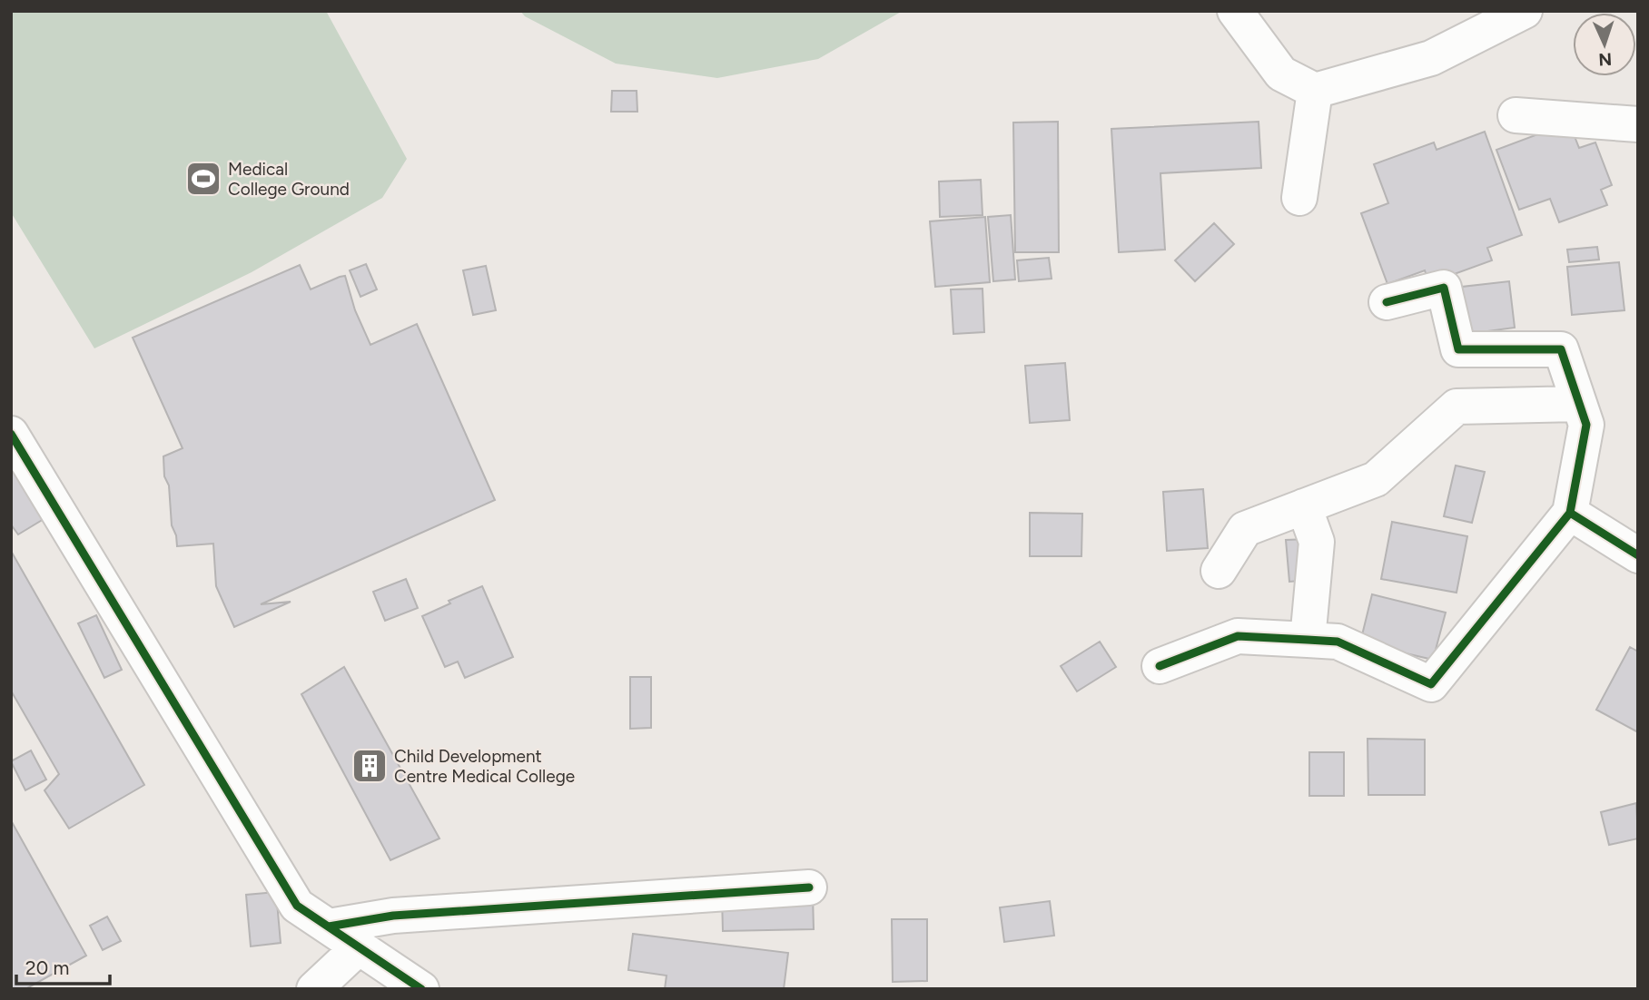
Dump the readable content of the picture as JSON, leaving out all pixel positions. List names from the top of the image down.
{
  "places": {
    "sports": ["Medical College Ground"],
    "building": ["Child Development Centre Medical College"]
  },
  "scale_bar": "20 m",
  "north": "bottom"
}
